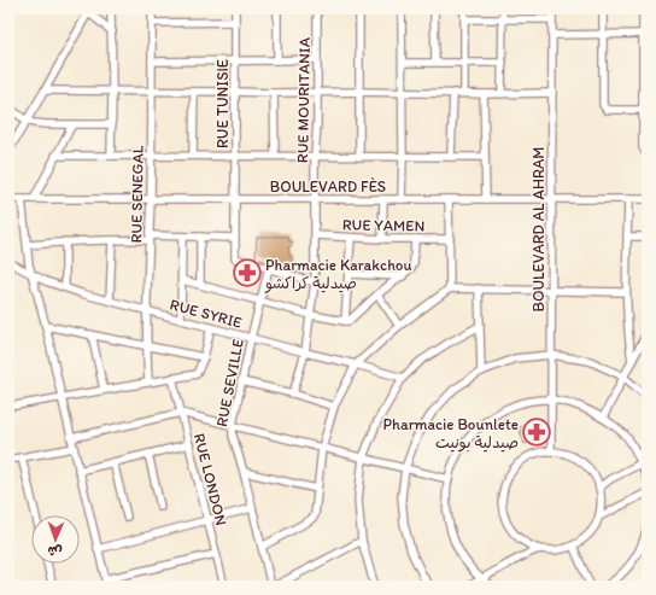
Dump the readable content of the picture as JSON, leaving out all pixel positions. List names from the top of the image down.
{
  "streets": {
    "street": [
      "RUE MOURITANIA",
      "RUE TUNISIE",
      "BOULEVARD FÈS",
      "RUE SENEGAL",
      "RUE YAMEN",
      "BOULEVARD AL AHRAM",
      "RUE SYRIE",
      "RUE SEVILLE",
      "RUE LONDON"
    ]
  },
  "crossings": [
    ["RUE MOURITANIA", "BOULEVARD FÈS"],
    ["RUE MOURITANIA", "RUE YAMEN"],
    ["RUE MOURITANIA", "RUE SYRIE"],
    ["RUE TUNISIE", "BOULEVARD FÈS"],
    ["RUE TUNISIE", "RUE SEVILLE"],
    ["BOULEVARD FÈS", "RUE SENEGAL"],
    ["BOULEVARD FÈS", "BOULEVARD AL AHRAM"],
    ["RUE SENEGAL", "RUE SYRIE"],
    ["RUE SYRIE", "RUE SEVILLE"]
  ],
  "places": {
    "pharmacy": ["Pharmacie Karakchou صيدلية كراكشو", "Pharmacie Bounlete صيدلية بونيت"]
  },
  "north": "bottom"
}
